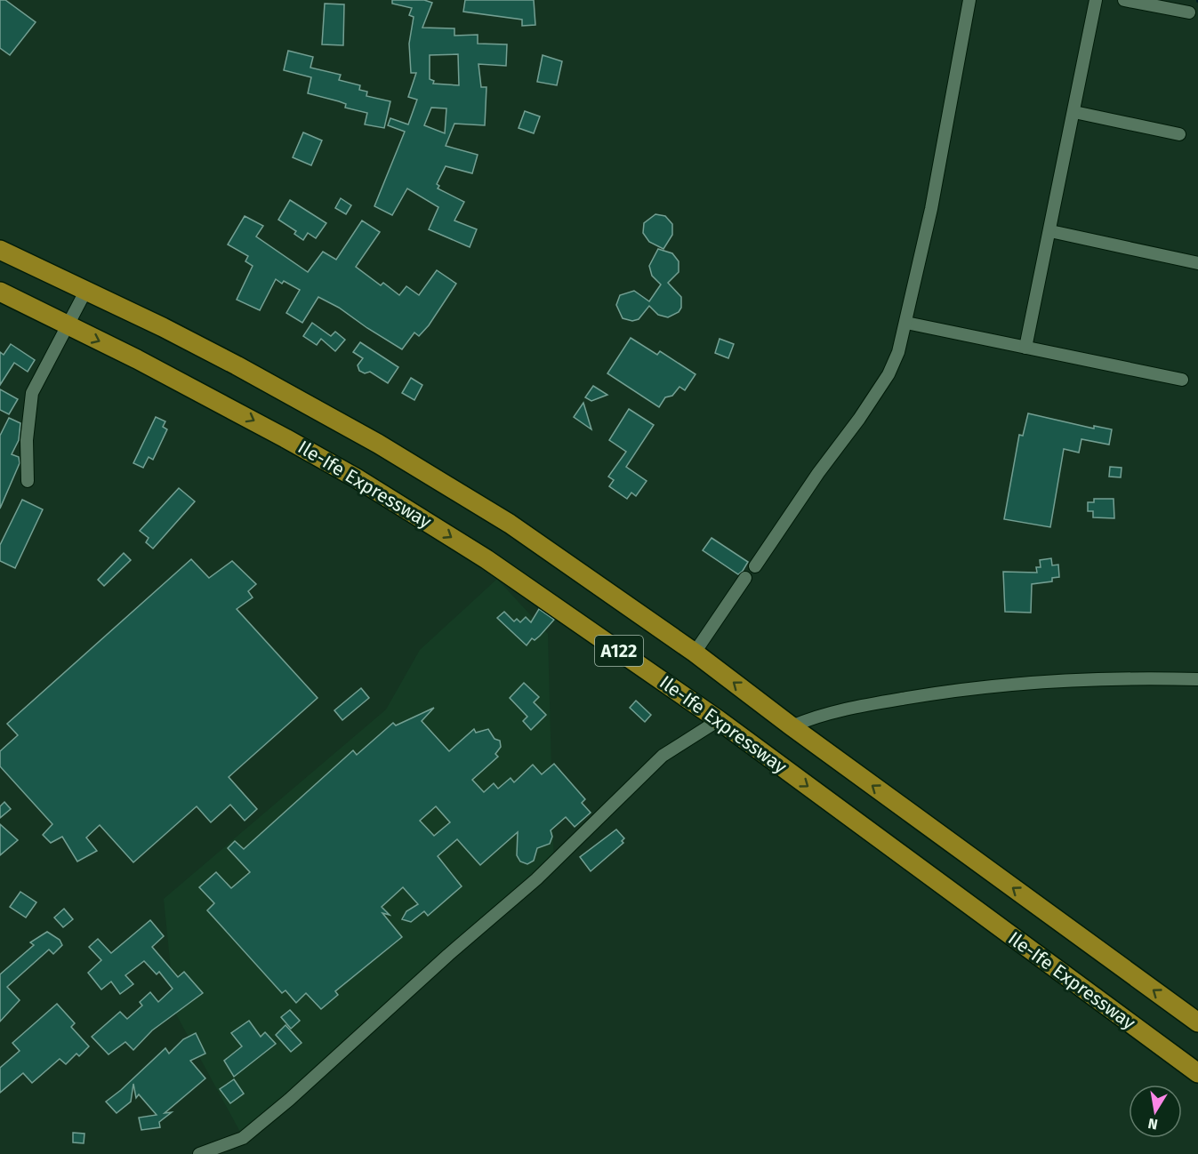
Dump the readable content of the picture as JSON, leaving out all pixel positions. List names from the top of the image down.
{
  "streets": {
    "highway": ["Ile-Ife Expressway", "A122"]
  },
  "north": "bottom"
}
